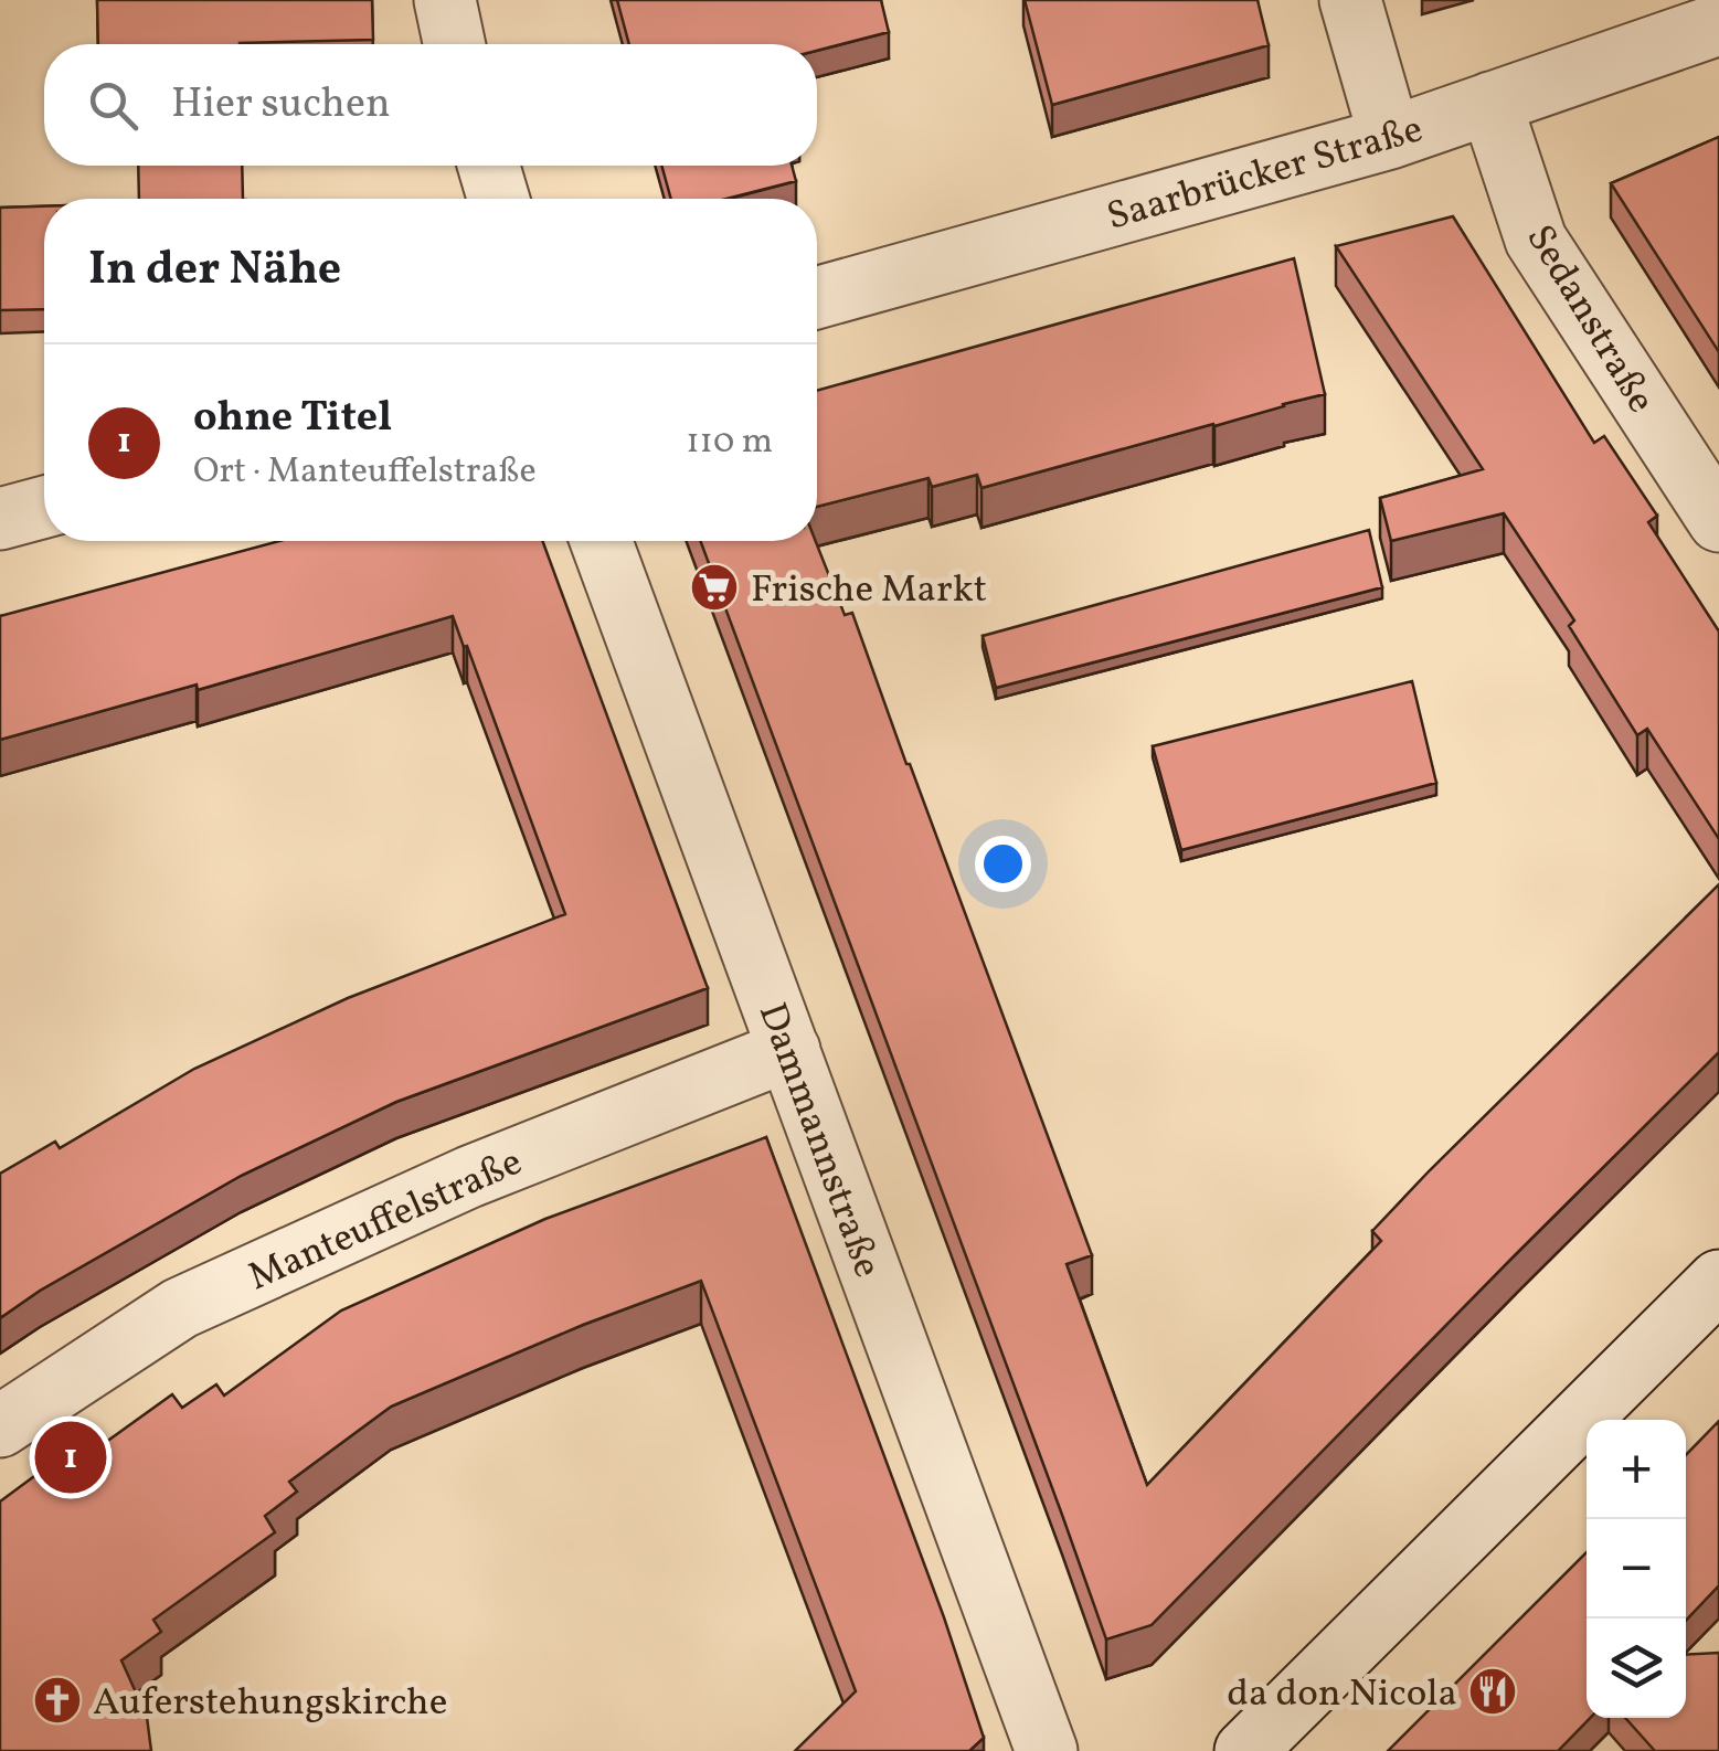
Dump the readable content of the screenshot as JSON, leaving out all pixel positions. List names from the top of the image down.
{
  "streets": {
    "street": [
      "Saarbrücker Straße",
      "Sedanstraße",
      "Dammannstraße",
      "Manteuffelstraße"
    ]
  },
  "crossings": [
    ["Saarbrücker Straße", "Sedanstraße"],
    ["Dammannstraße", "Manteuffelstraße"]
  ],
  "places": {
    "supermarket": ["Frische Markt"],
    "restaurant": ["da don Nicola"],
    "church": ["Auferstehungskirche"]
  },
  "page": {
    "search": "Hier suchen",
    "heading": "In der Nähe",
    "list": [
      {
        "mark": "1",
        "name": "ohne Titel",
        "note": "Ort · Manteuffelstraße",
        "value": "110 m"
      }
    ],
    "pins": "1",
    "map_buttons": ["+", "−"]
  }
}
